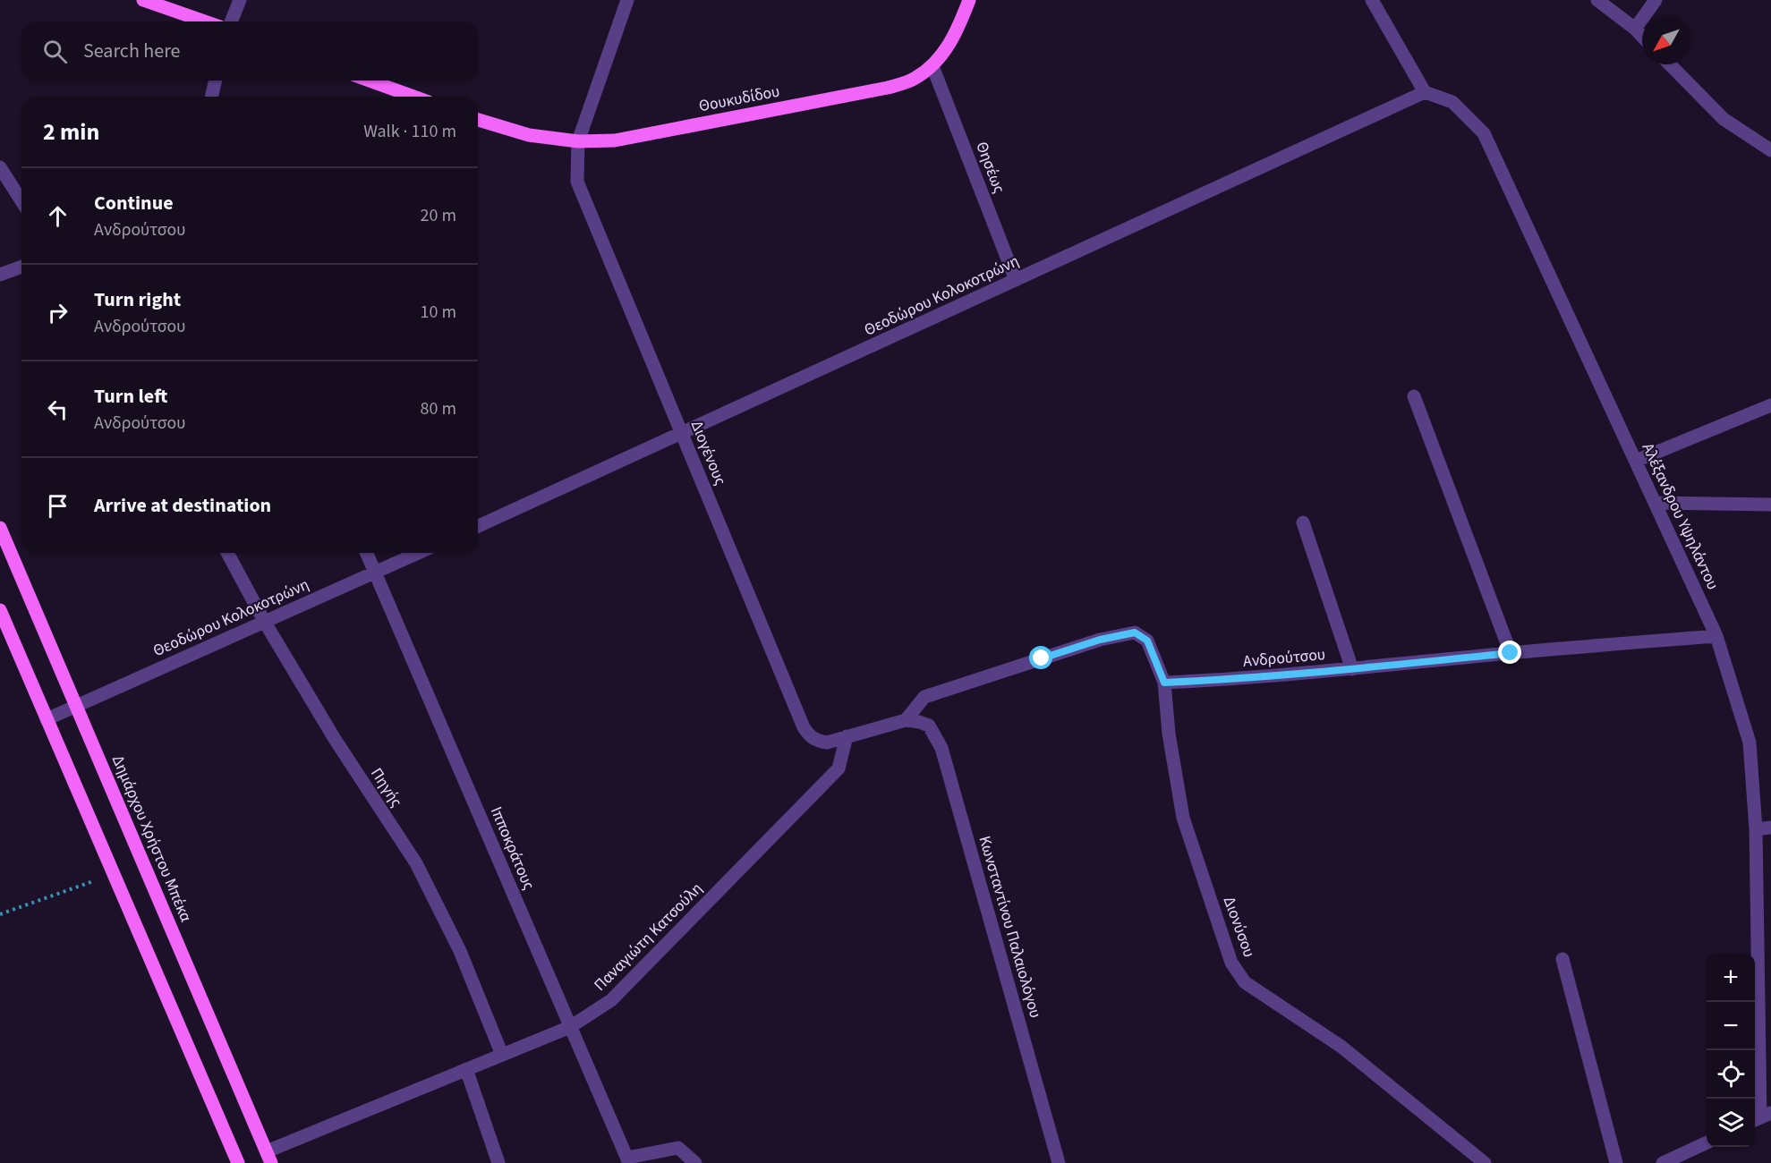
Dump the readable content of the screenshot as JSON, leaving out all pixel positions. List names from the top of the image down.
{
  "streets": {
    "main road": ["Θουκυδίδου", "Δημάρχου Χρήστου Μπέκα"],
    "street": [
      "Θησέως",
      "Θεοδώρου Κολοκοτρώνη",
      "Διογένους",
      "Αλέξανδρου Υψηλάντου",
      "Ανδρούτσου",
      "Πηγής",
      "Ιπποκράτους",
      "Κωνσταντίνου Παλαιολόγου",
      "Διονύσου",
      "Παναγιώτη Κατσούλη"
    ]
  },
  "crossings": [
    ["Θουκυδίδου", "Θησέως"],
    ["Θουκυδίδου", "Διογένους"],
    ["Θησέως", "Θεοδώρου Κολοκοτρώνη"],
    ["Θεοδώρου Κολοκοτρώνη", "Διογένους"],
    ["Θεοδώρου Κολοκοτρώνη", "Αλέξανδρου Υψηλάντου"],
    ["Θεοδώρου Κολοκοτρώνη", "Πηγής"],
    ["Θεοδώρου Κολοκοτρώνη", "Δημάρχου Χρήστου Μπέκα"],
    ["Θεοδώρου Κολοκοτρώνη", "Ιπποκράτους"],
    ["Διογένους", "Παναγιώτη Κατσούλη"],
    ["Αλέξανδρου Υψηλάντου", "Ανδρούτσου"],
    ["Ανδρούτσου", "Διονύσου"],
    ["Πηγής", "Παναγιώτη Κατσούλη"],
    ["Δημάρχου Χρήστου Μπέκα", "Παναγιώτη Κατσούλη"],
    ["Ιπποκράτους", "Παναγιώτη Κατσούλη"]
  ],
  "north": "bottom left",
  "page": {
    "search": "Search here",
    "heading": ["2 min", "Walk · 110 m"],
    "list": [
      ["Continue", "Ανδρούτσου", "20 m"],
      ["Turn right", "Ανδρούτσου", "10 m"],
      ["Turn left", "Ανδρούτσου", "80 m"],
      "Arrive at destination"
    ],
    "map_buttons": ["+", "−"]
  }
}
